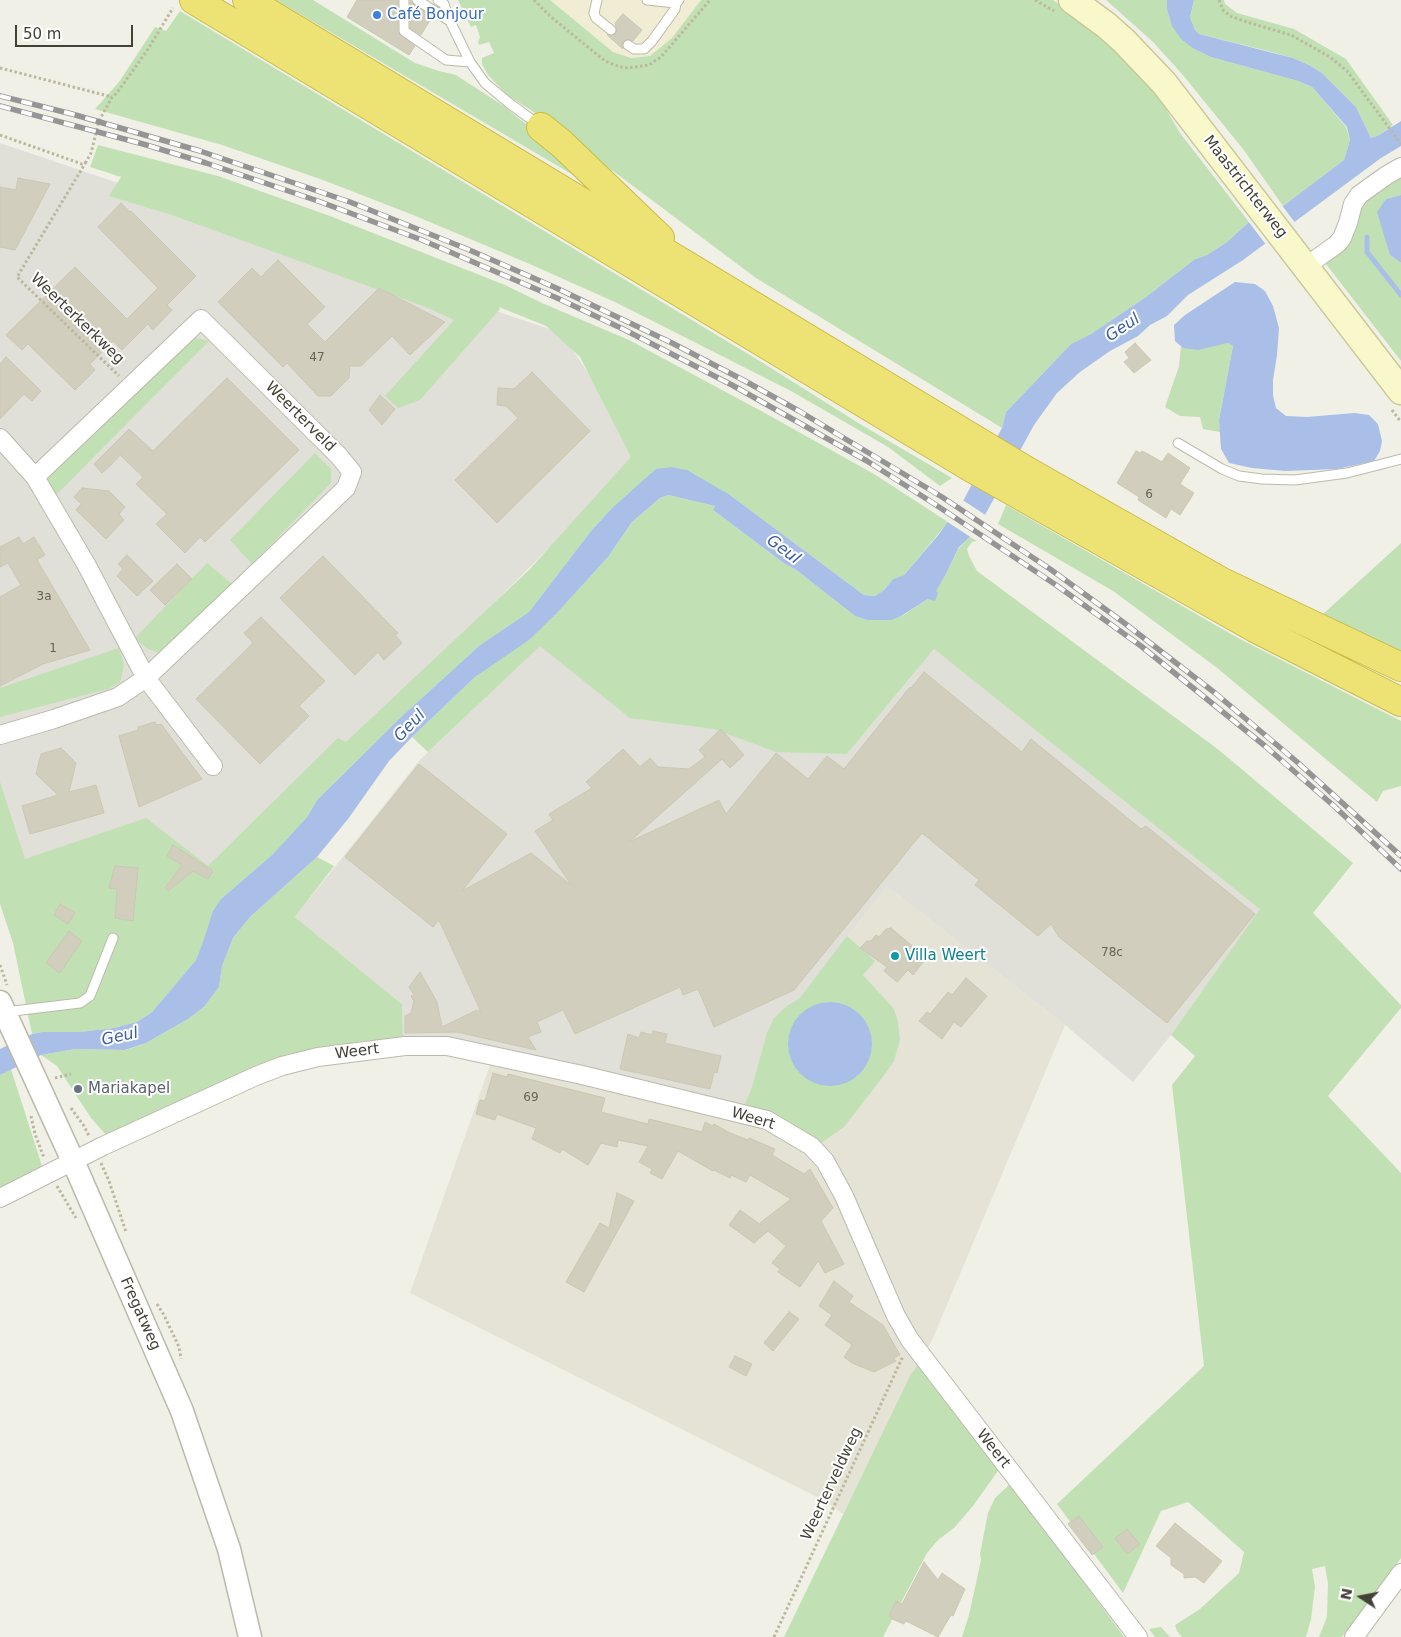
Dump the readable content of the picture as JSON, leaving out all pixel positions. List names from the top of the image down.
{
  "streets": {
    "main road": ["Maastrichterweg"],
    "street": ["Weerterveld", "Weert", "Fregatweg"],
    "path": ["Weerterkerkweg", "Weerterveldweg"]
  },
  "crossings": [
    ["Weerterkerkweg", "Weerterveld"],
    ["Weert", "Fregatweg"],
    ["Weert", "Weerterveldweg"]
  ],
  "water": ["Geul"],
  "places": ["Café Bonjour", "Villa Weert", "Mariakapel"],
  "house_numbers": [
    "47",
    "6",
    "3a",
    "1",
    "78c",
    "69"
  ],
  "scale_bar": "50 m",
  "north": "left"
}
